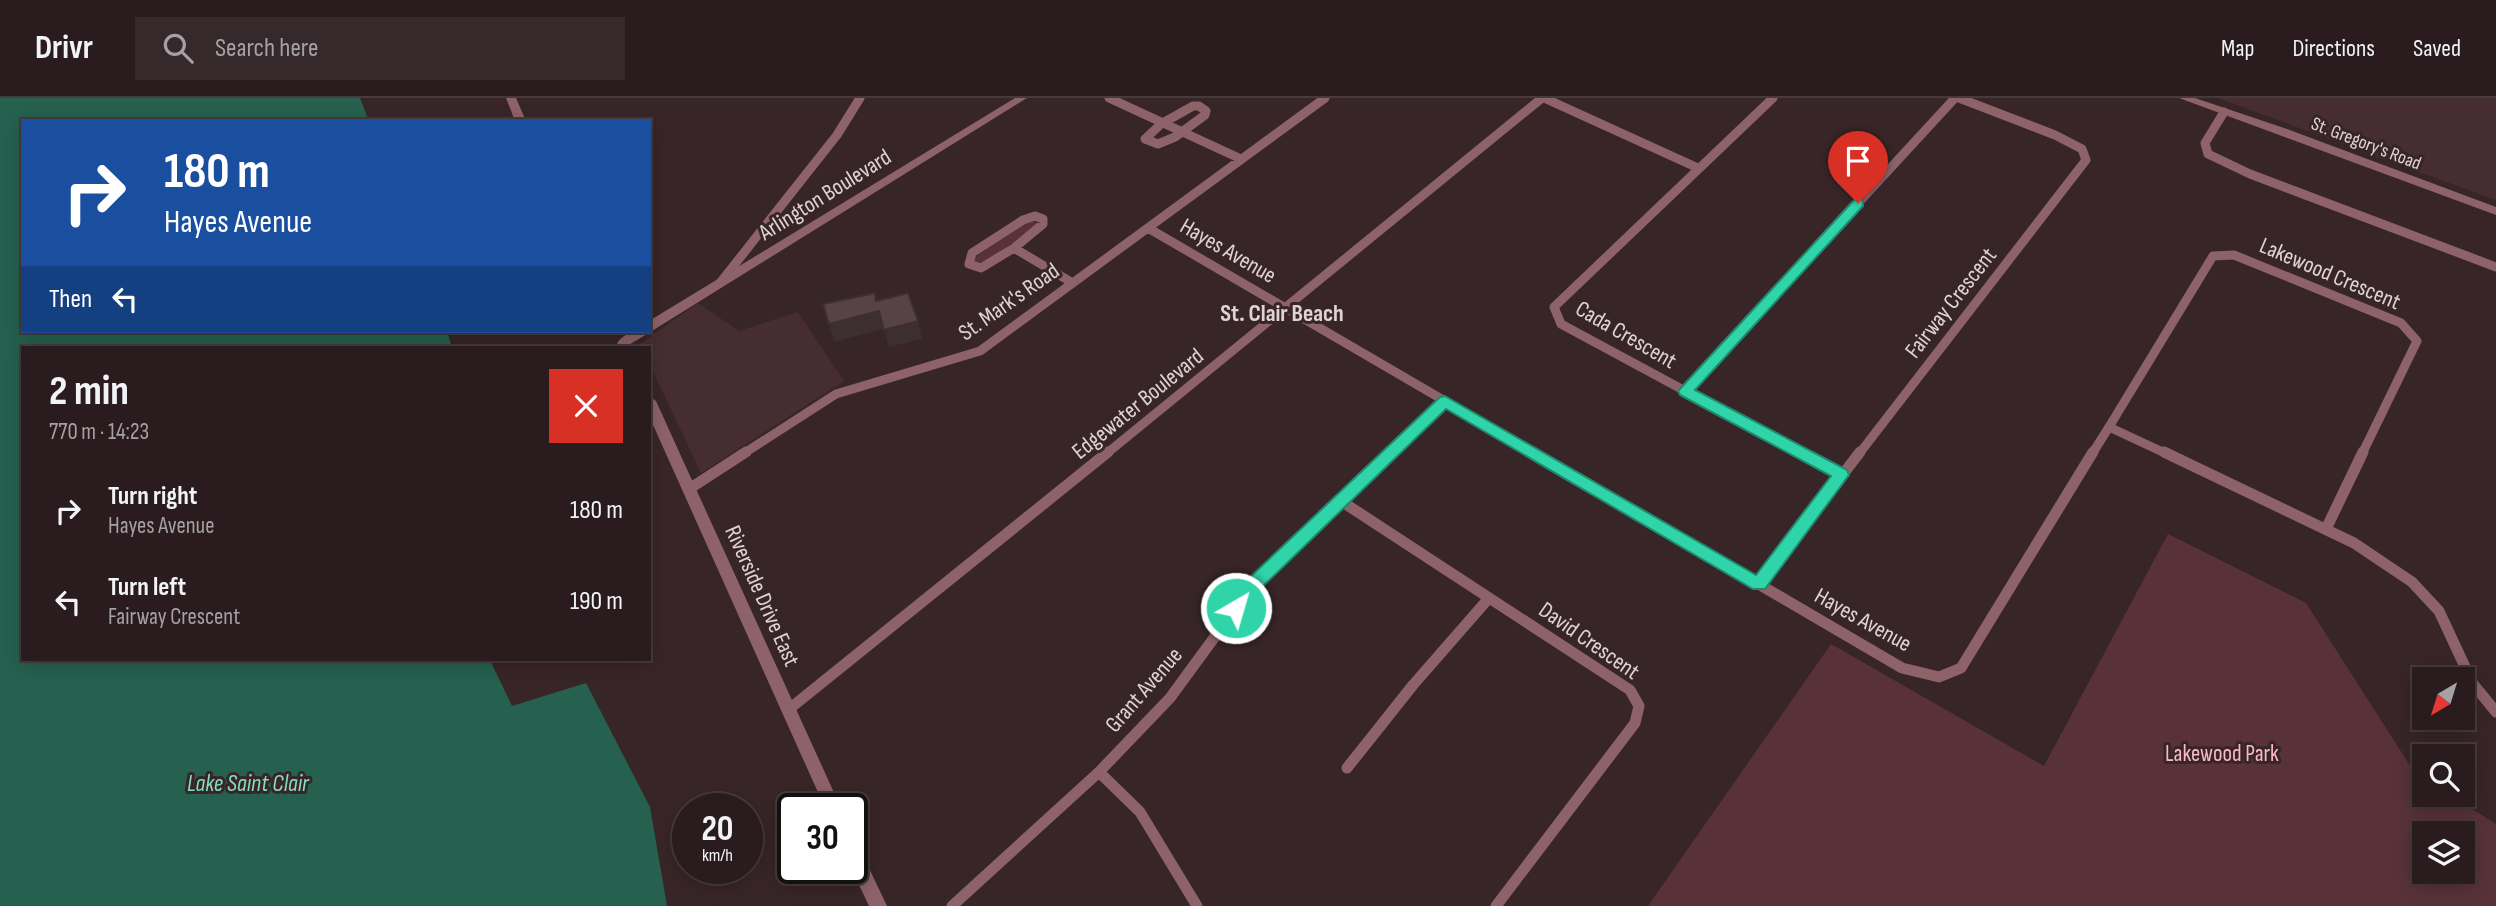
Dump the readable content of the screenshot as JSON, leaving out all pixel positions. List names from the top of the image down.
{
  "streets": {
    "street": [
      "St. Gregory's Road",
      "Arlington Boulevard",
      "Hayes Avenue",
      "Lakewood Crescent",
      "St. Mark's Road",
      "Fairway Crescent",
      "Cada Crescent",
      "Edgewater Boulevard",
      "Riverside Drive East",
      "David Crescent",
      "Grant Avenue"
    ]
  },
  "crossings": [
    ["Hayes Avenue", "Lakewood Crescent"],
    ["Hayes Avenue", "St. Mark's Road"],
    ["Hayes Avenue", "Fairway Crescent"],
    ["Hayes Avenue", "Edgewater Boulevard"],
    ["Hayes Avenue", "Grant Avenue"],
    ["St. Mark's Road", "Riverside Drive East"],
    ["Fairway Crescent", "Cada Crescent"],
    ["Edgewater Boulevard", "Riverside Drive East"],
    ["David Crescent", "Grant Avenue"]
  ],
  "districts": ["St. Clair Beach"],
  "water": ["Lake Saint Clair"],
  "parks": ["Lakewood Park"],
  "north": "bottom left",
  "page": {
    "header": "Drivr",
    "search": "Search here",
    "nav": ["Map", "Directions", "Saved"],
    "turn": ["180 m", "Hayes Avenue"],
    "then": "Then",
    "heading": ["2 min", "770 m · 14:23"],
    "list": [
      {
        "name": "Turn right",
        "note": "Hayes Avenue",
        "value": "180 m"
      },
      {
        "name": "Turn left",
        "note": "Fairway Crescent",
        "value": "190 m"
      }
    ],
    "speed": "20 km/h",
    "limit": "30"
  }
}
